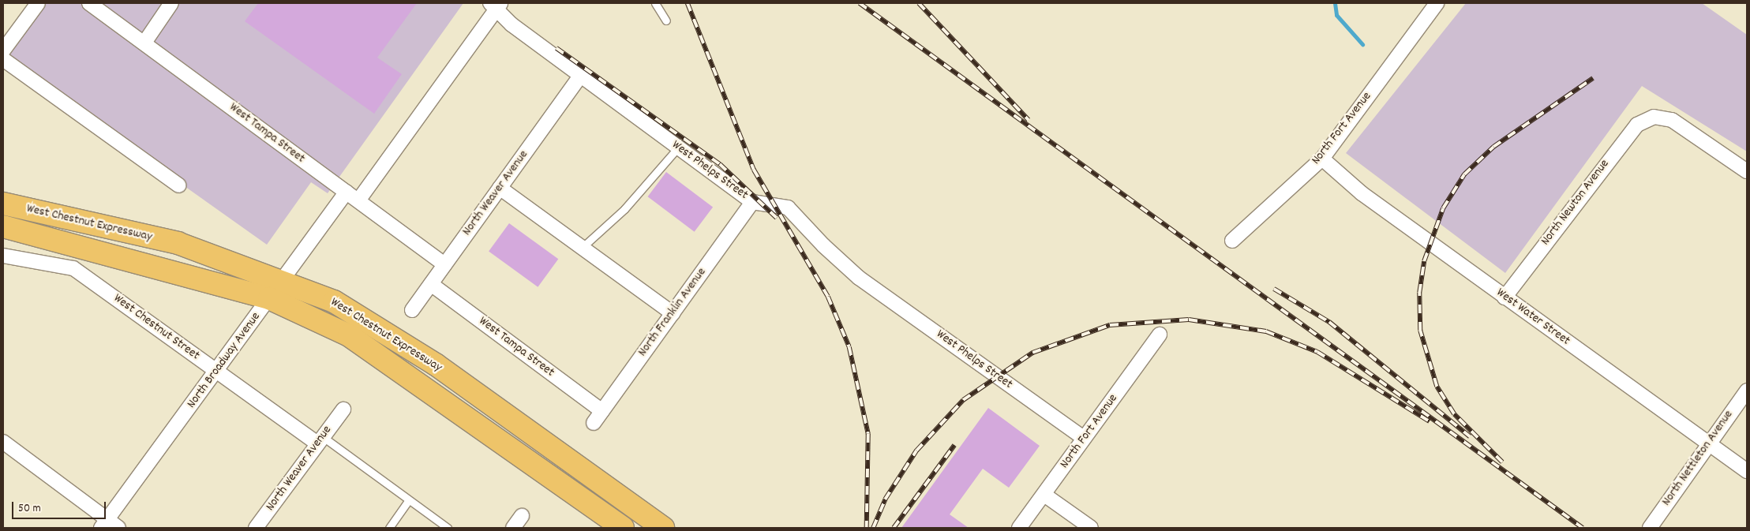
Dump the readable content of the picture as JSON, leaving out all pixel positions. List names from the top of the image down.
{
  "streets": {
    "main road": ["West Chestnut Expressway"],
    "street": [
      "North Fort Avenue",
      "West Tampa Street",
      "West Phelps Street",
      "North Weaver Avenue",
      "North Newton Avenue",
      "North Franklin Avenue",
      "West Water Street",
      "West Chestnut Street",
      "North Broadway Avenue",
      "North Nettleton Avenue"
    ]
  },
  "crossings": [
    ["North Fort Avenue", "West Phelps Street"],
    ["North Fort Avenue", "West Water Street"],
    ["West Tampa Street", "North Weaver Avenue"],
    ["West Tampa Street", "North Franklin Avenue"],
    ["West Tampa Street", "North Broadway Avenue"],
    ["West Phelps Street", "North Weaver Avenue"],
    ["West Phelps Street", "North Franklin Avenue"],
    ["North Weaver Avenue", "West Chestnut Street"],
    ["North Newton Avenue", "West Water Street"],
    ["West Chestnut Expressway", "North Broadway Avenue"],
    ["West Water Street", "North Nettleton Avenue"],
    ["West Chestnut Street", "North Broadway Avenue"]
  ],
  "scale_bar": "50 m"
}
